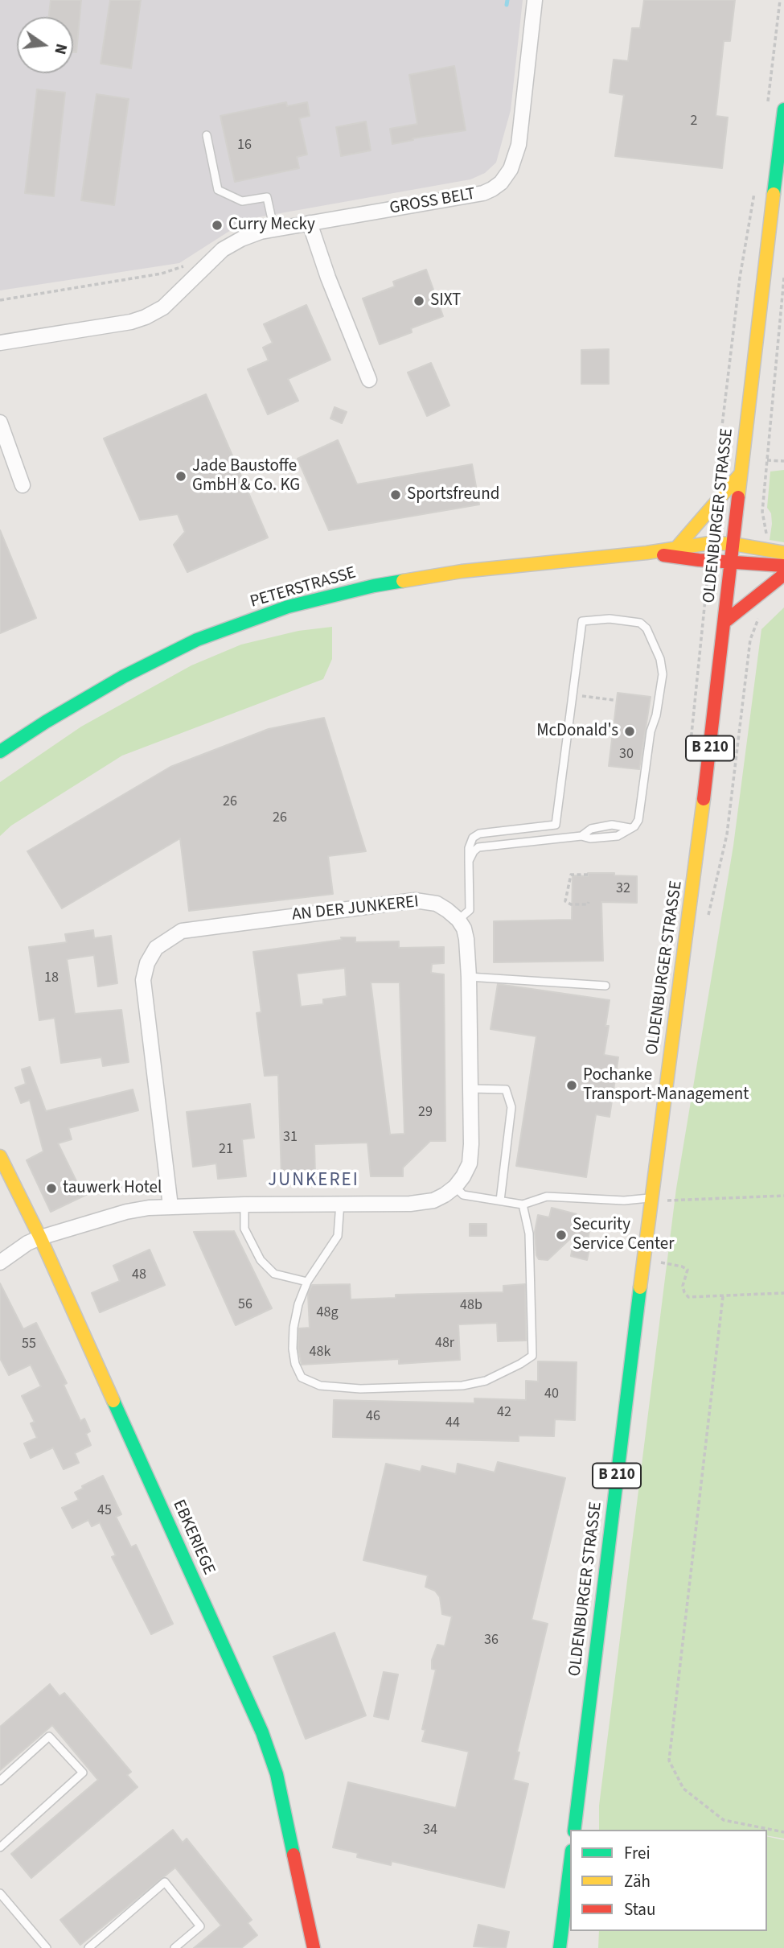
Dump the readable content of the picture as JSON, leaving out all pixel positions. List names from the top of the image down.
{
  "streets": {
    "main road": [
      "OLDENBURGER STRASSE",
      "PETERSTRASSE",
      "B 210",
      "EBKERIEGE"
    ],
    "street": ["GROSS BELT", "AN DER JUNKEREI"]
  },
  "crossings": [
    ["OLDENBURGER STRASSE", "PETERSTRASSE"]
  ],
  "districts": ["JUNKEREI"],
  "places": [
    "Curry Mecky",
    "SIXT",
    "Jade Baustoffe GmbH & Co. KG",
    "Sportsfreund",
    "McDonald's",
    "Pochanke Transport-Management",
    "tauwerk Hotel",
    "Security Service Center"
  ],
  "house_numbers": [
    "2",
    "16",
    "30",
    "26",
    "26",
    "32",
    "18",
    "29",
    "31",
    "21",
    "48",
    "56",
    "48b",
    "48g",
    "48r",
    "55",
    "48k",
    "40",
    "42",
    "46",
    "44",
    "45",
    "36",
    "34"
  ],
  "legend": ["Frei", "Zäh", "Stau"],
  "north": "right"
}
